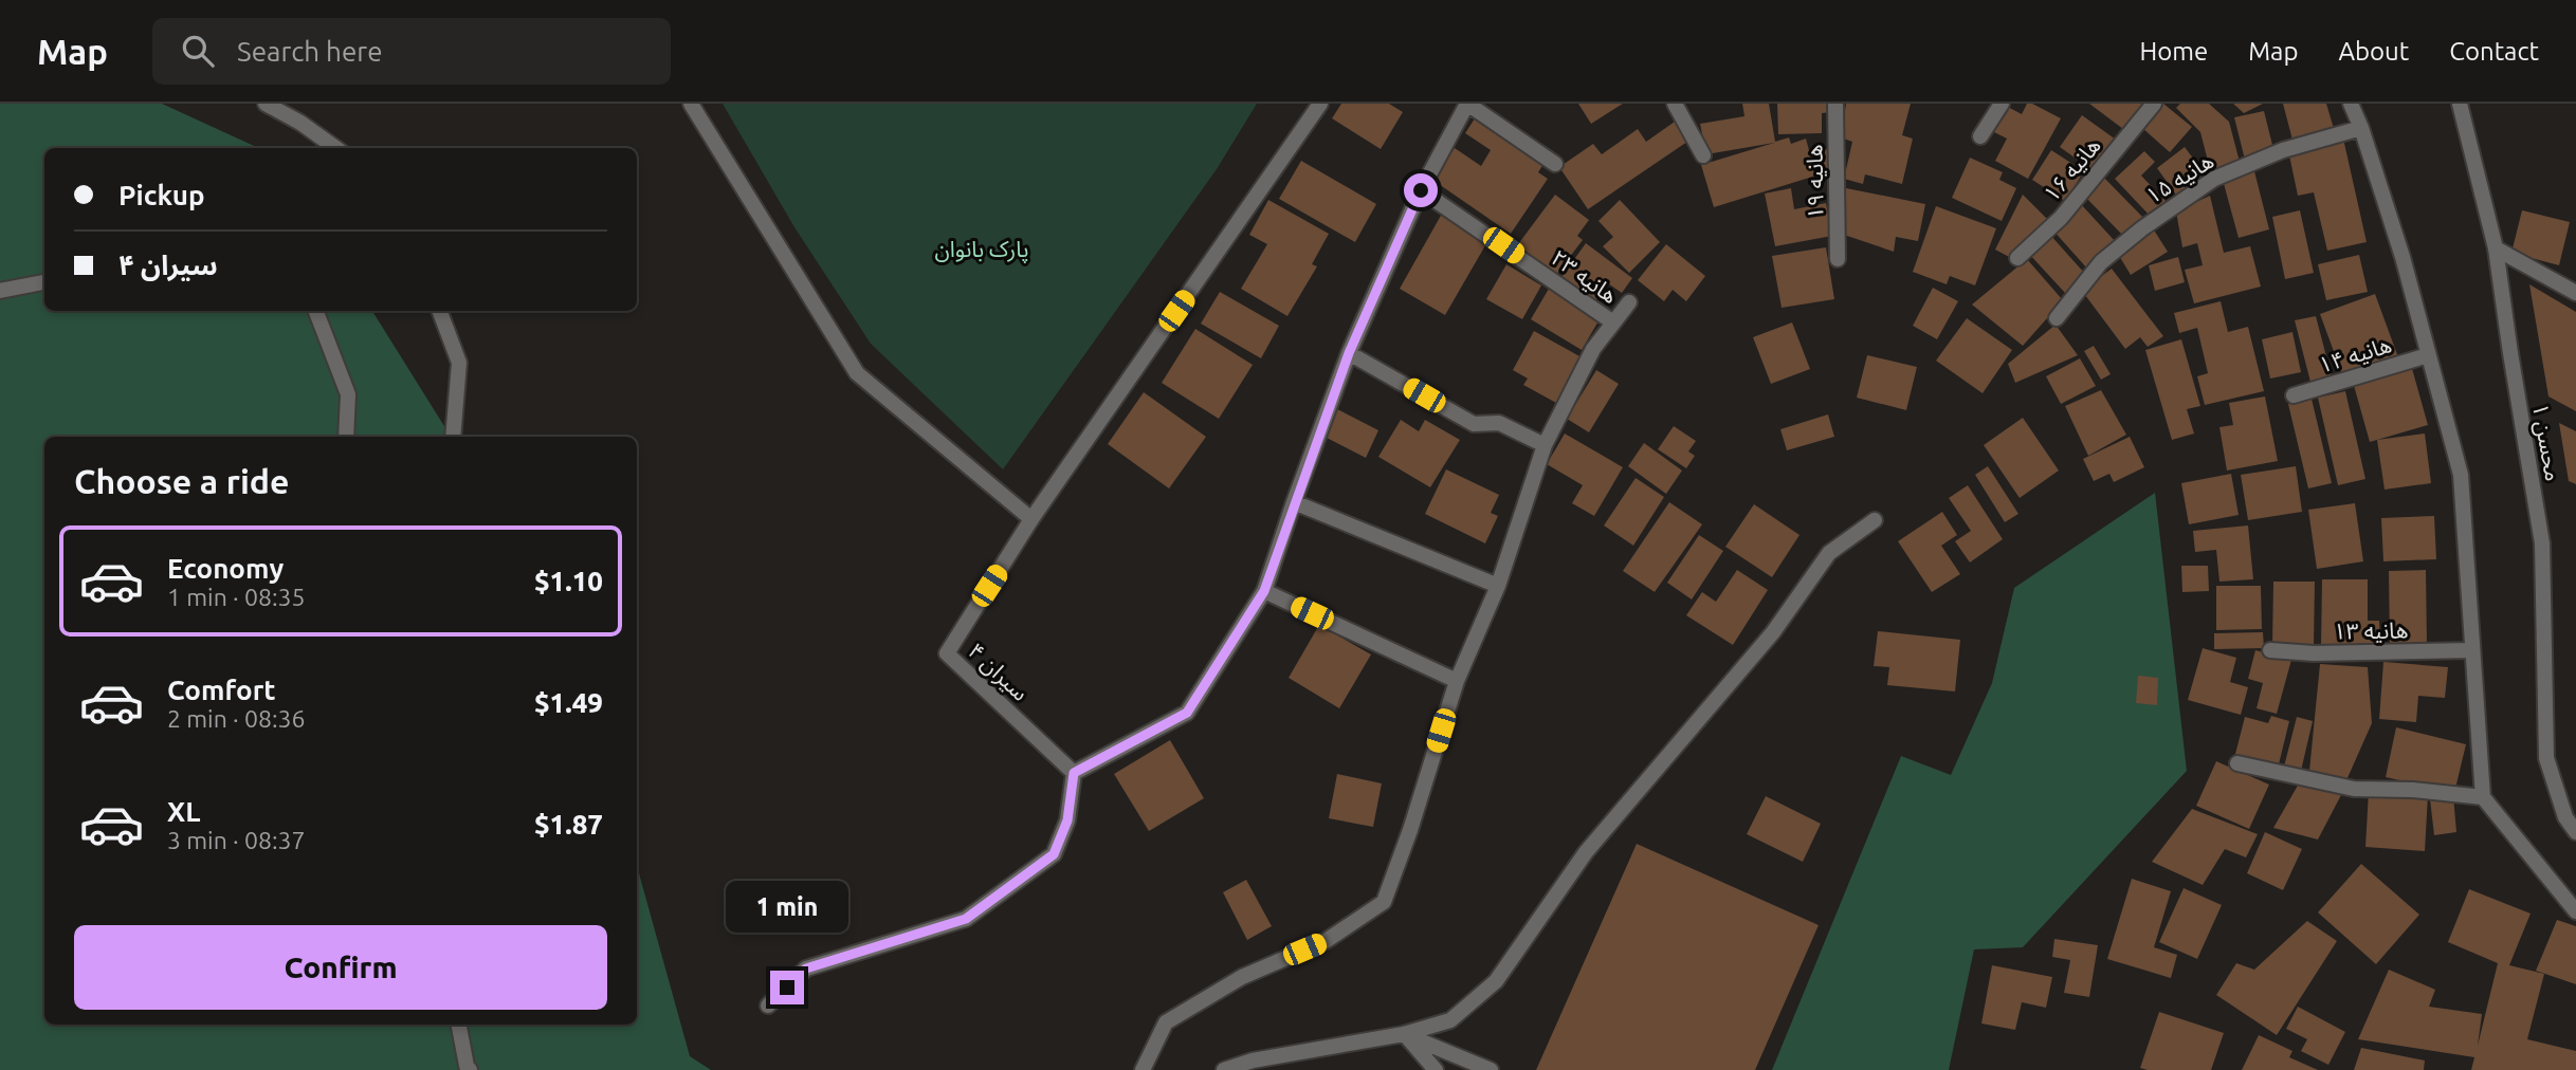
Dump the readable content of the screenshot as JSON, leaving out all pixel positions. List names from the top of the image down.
{
  "streets": {
    "street": [
      "هانیه ۱۶",
      "هانیه ۱۵",
      "هانیه ۱۹",
      "هانیه ۲۳",
      "هانیه ۱۴",
      "محسن ۱",
      "هانیه ۱۳",
      "سیران ۴"
    ]
  },
  "parks": ["پارک بانوان"],
  "page": {
    "header": "Map",
    "search": "Search here",
    "nav": [
      "Home",
      "Map",
      "About",
      "Contact"
    ],
    "banner": ["Pickup", "سیران ۴"],
    "heading": "Choose a ride",
    "list": [
      {
        "name": "Economy",
        "note": "1 min · 08:35",
        "value": "$1.10"
      },
      {
        "name": "Comfort",
        "note": "2 min · 08:36",
        "value": "$1.49"
      },
      {
        "name": "XL",
        "note": "3 min · 08:37",
        "value": "$1.87"
      }
    ],
    "bubble": "1 min",
    "buttons": "Confirm"
  }
}
